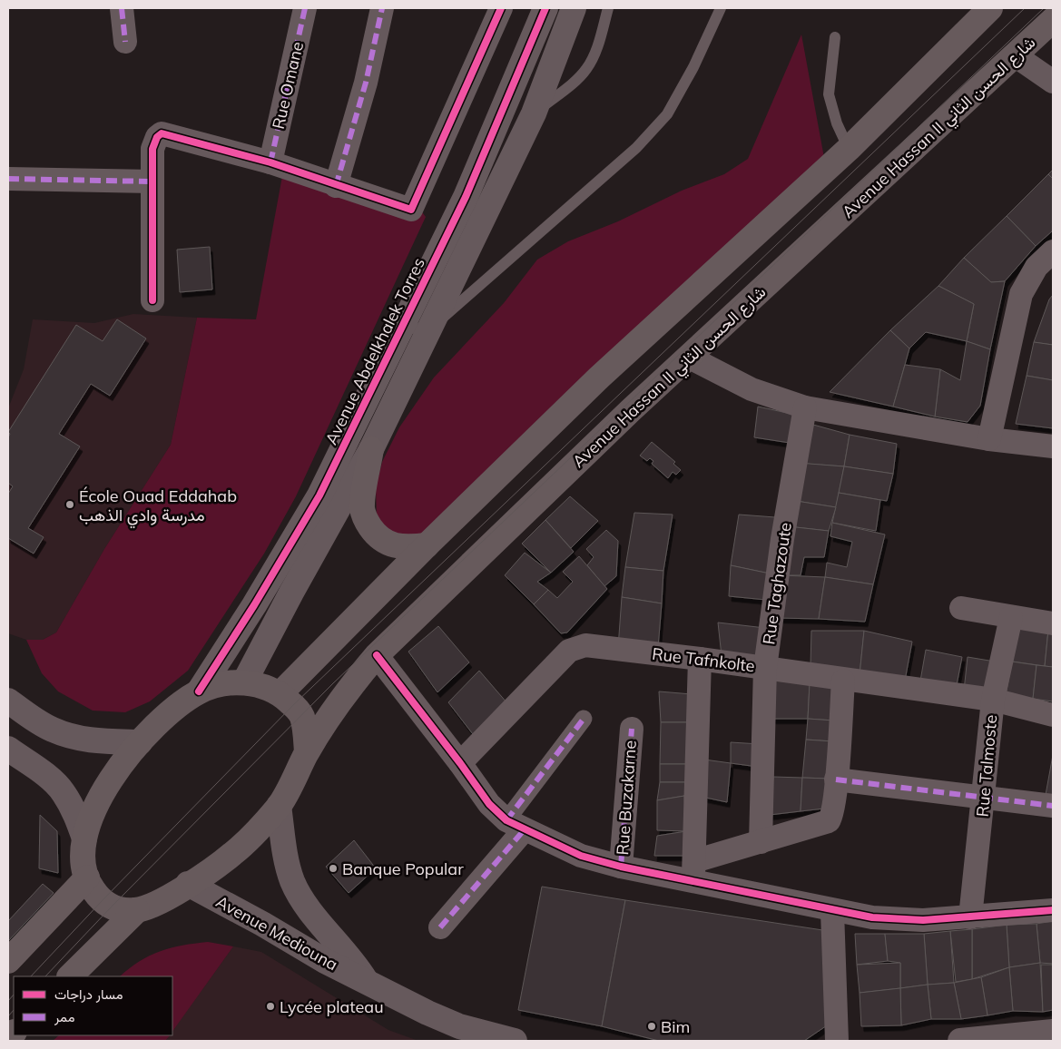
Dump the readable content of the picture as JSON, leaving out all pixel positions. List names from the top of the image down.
{
  "streets": {
    "highway": ["Avenue Hassan II شارع الحسن الثاني"],
    "street": [
      "Rue Omane",
      "Avenue Abdelkhalek Torres",
      "Rue Taghazoute",
      "Rue Tafnkolte",
      "Rue Talmoste",
      "Rue Buzakarne",
      "Avenue Mediouna"
    ]
  },
  "crossings": [
    ["Avenue Hassan II شارع الحسن الثاني", "Avenue Mediouna"],
    ["Rue Taghazoute", "Rue Tafnkolte"],
    ["Rue Tafnkolte", "Rue Talmoste"]
  ],
  "places": [
    "École Ouad Eddahab مدرسة وادي الذهب",
    "Banque Popular",
    "Lycée plateau",
    "Bim"
  ],
  "legend": ["مسار دراجات", "ممر"]
}
